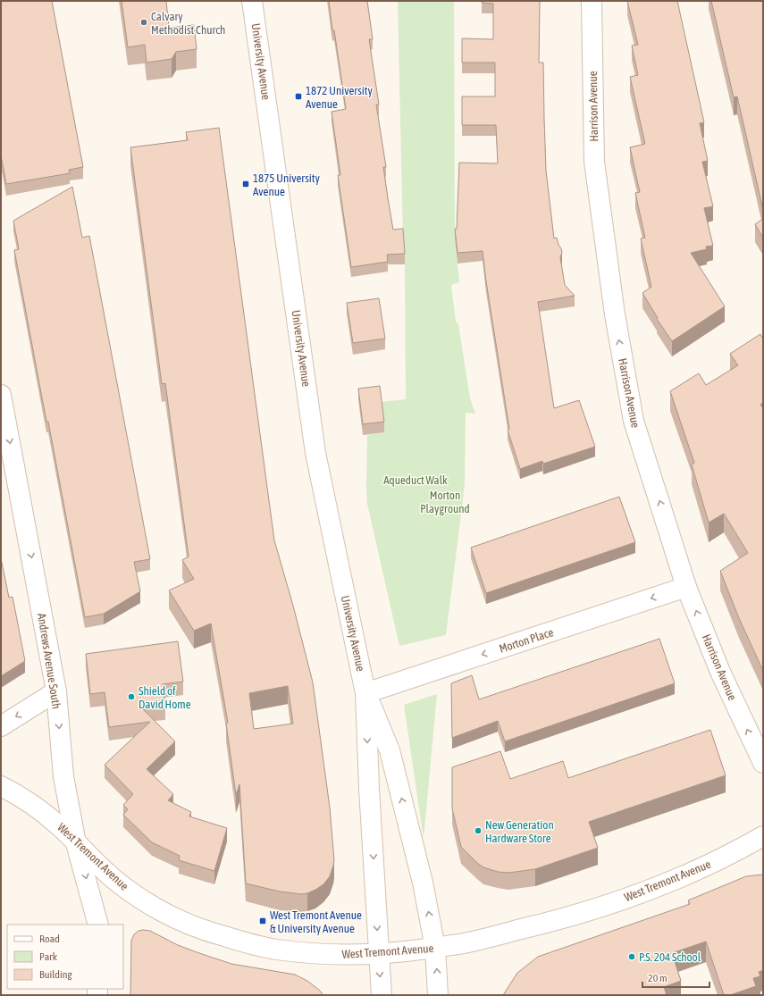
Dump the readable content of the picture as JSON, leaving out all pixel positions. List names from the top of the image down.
{
  "streets": {
    "main road": [
      "University Avenue",
      "Harrison Avenue",
      "Morton Place",
      "Andrews Avenue South",
      "West Tremont Avenue"
    ]
  },
  "crossings": [
    ["University Avenue", "Morton Place"],
    ["University Avenue", "West Tremont Avenue"],
    ["Harrison Avenue", "Morton Place"],
    ["Andrews Avenue South", "West Tremont Avenue"]
  ],
  "one_way": ["Harrison Avenue", "Morton Place", "Andrews Avenue South"],
  "parks": ["Aqueduct Walk", "Morton Playground"],
  "places": {
    "other": [
      "Calvary Methodist Church",
      "Shield of David Home",
      "New Generation Hardware Store",
      "P.S. 204 School"
    ],
    "transit": ["1872 University Avenue", "1875 University Avenue", "West Tremont Avenue & University Avenue"]
  },
  "legend": ["Road", "Park", "Building"],
  "scale_bar": "20 m"
}
